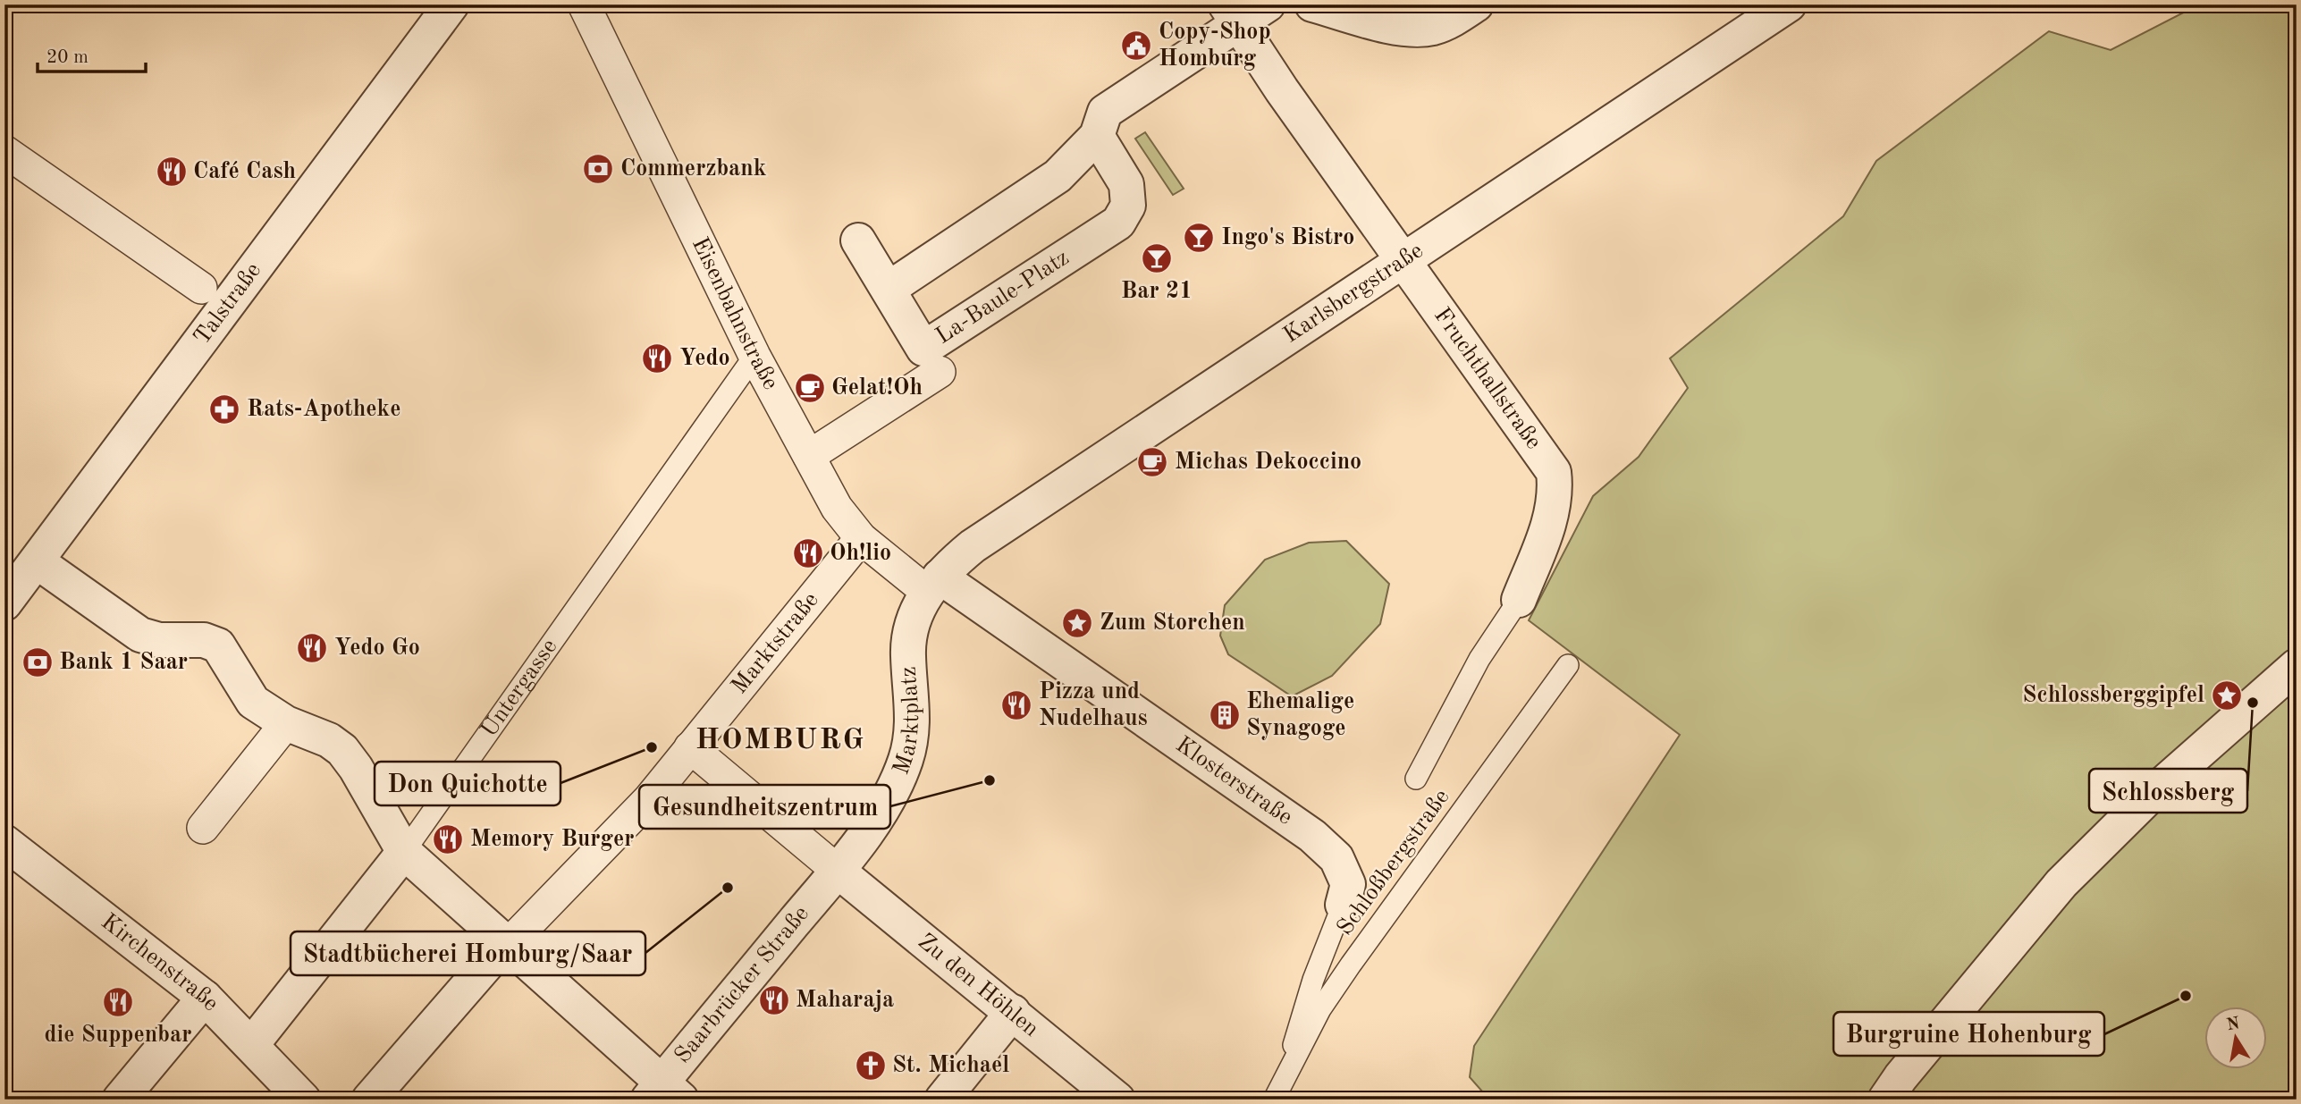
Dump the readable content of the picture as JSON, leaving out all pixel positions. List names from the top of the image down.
{
  "streets": {
    "street": [
      "Karlsbergstraße",
      "La-Baule-Platz",
      "Talstraße",
      "Eisenbahnstraße",
      "Fruchthallstraße",
      "Marktstraße",
      "Untergasse",
      "Marktplatz",
      "Klosterstraße",
      "Kirchenstraße",
      "Zu den Höhlen",
      "Saarbrücker Straße"
    ],
    "lane": ["Schloßbergstraße"]
  },
  "crossings": [
    ["Karlsbergstraße", "Eisenbahnstraße"],
    ["Karlsbergstraße", "Fruchthallstraße"],
    ["Karlsbergstraße", "Marktplatz"],
    ["Karlsbergstraße", "Klosterstraße"],
    ["La-Baule-Platz", "Eisenbahnstraße"],
    ["Eisenbahnstraße", "Marktstraße"],
    ["Eisenbahnstraße", "Untergasse"],
    ["Eisenbahnstraße", "Marktplatz"],
    ["Eisenbahnstraße", "Klosterstraße"],
    ["Untergasse", "Kirchenstraße"],
    ["Marktplatz", "Klosterstraße"],
    ["Marktplatz", "Zu den Höhlen"],
    ["Marktplatz", "Saarbrücker Straße"],
    ["Klosterstraße", "Schloßbergstraße"],
    ["Zu den Höhlen", "Saarbrücker Straße"]
  ],
  "districts": ["HOMBURG"],
  "places": {
    "public building": ["Copy-Shop Homburg"],
    "bank": ["Commerzbank", "Bank 1 Saar"],
    "restaurant": [
      "Café Cash",
      "Yedo",
      "Oh!lio",
      "Yedo Go",
      "Pizza und Nudelhaus",
      "Memory Burger",
      "Maharaja",
      "die Suppenbar"
    ],
    "bar": ["Ingo's Bistro", "Bar 21"],
    "cafe": ["Gelat!Oh", "Michas Dekoccino"],
    "pharmacy": ["Rats-Apotheke"],
    "place": ["Zum Storchen", "Schlossberggipfel"],
    "other": [
      "Schlossberg",
      "Don Quichotte",
      "Gesundheitszentrum",
      "Stadtbücherei Homburg/Saar",
      "Burgruine Hohenburg"
    ],
    "building": ["Ehemalige Synagoge"],
    "church": ["St. Michael"]
  },
  "scale_bar": "20 m",
  "north": "top"
}
